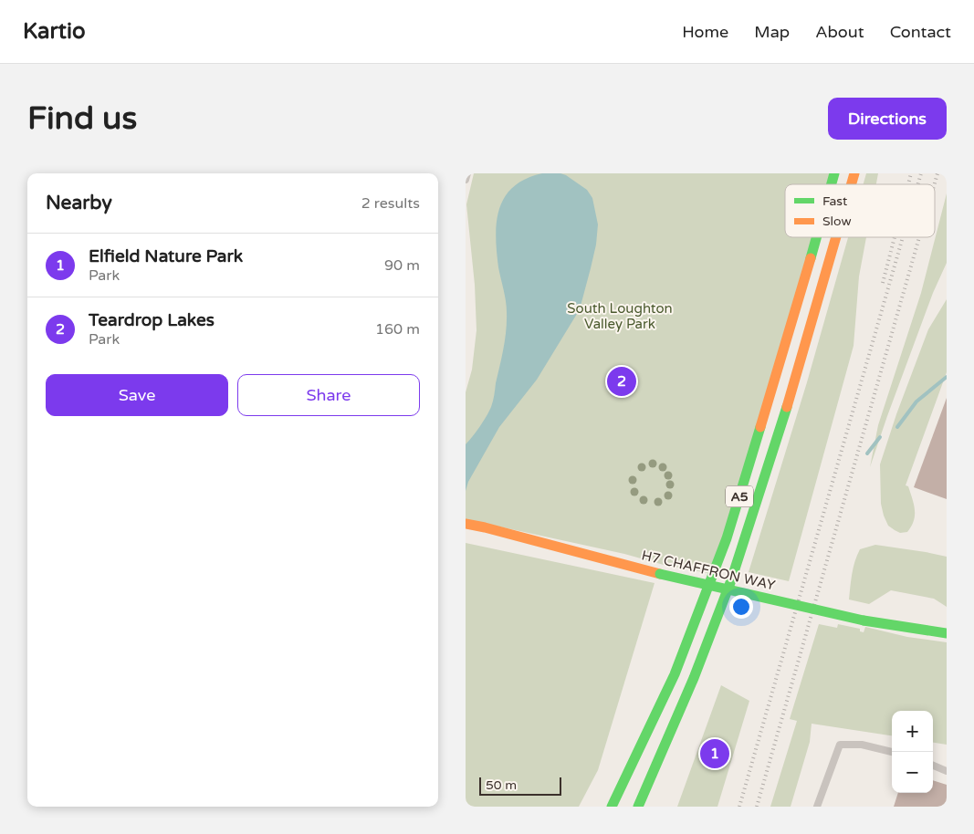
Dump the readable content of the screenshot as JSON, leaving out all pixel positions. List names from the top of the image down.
{
  "streets": {
    "main road": ["A5", "H7 CHAFFRON WAY"]
  },
  "parks": ["South Loughton Valley Park"],
  "legend": ["Fast", "Slow"],
  "scale_bar": "50 m",
  "page": {
    "header": "Kartio",
    "nav": [
      "Home",
      "Map",
      "About",
      "Contact"
    ],
    "buttons": [
      "Directions",
      ["Save", "Share"]
    ],
    "title": "Find us",
    "heading": ["Nearby", "2 results"],
    "list": [
      {
        "mark": "1",
        "name": "Elfield Nature Park",
        "note": "Park",
        "value": "90 m"
      },
      {
        "mark": "2",
        "name": "Teardrop Lakes",
        "note": "Park",
        "value": "160 m"
      }
    ],
    "pins": ["2", "1"],
    "map_buttons": ["+", "−"],
    "scale": "50 m"
  }
}
